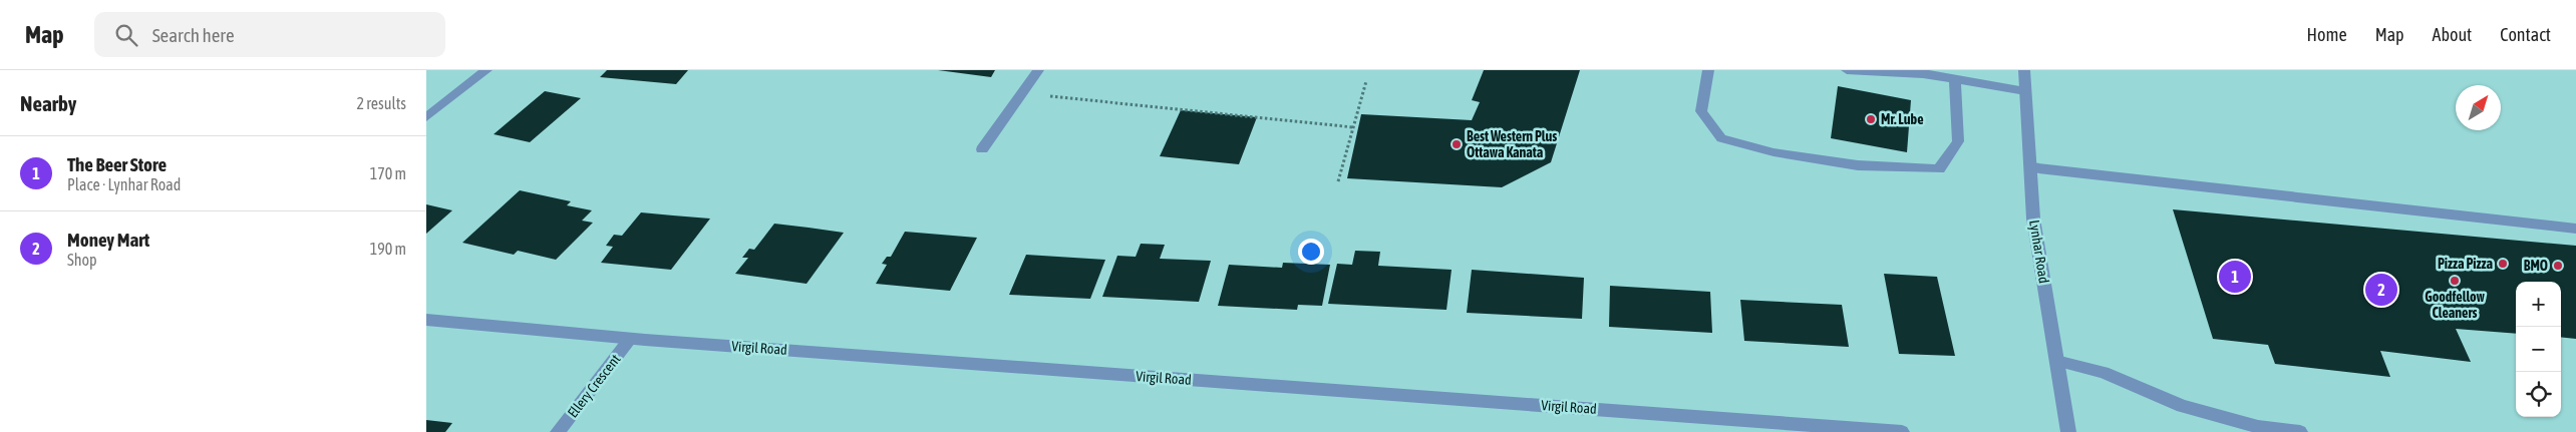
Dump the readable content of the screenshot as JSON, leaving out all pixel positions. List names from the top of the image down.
{
  "streets": {
    "street": ["Lynhar Road", "Virgil Road", "Ellery Crescent"]
  },
  "crossings": [
    ["Virgil Road", "Ellery Crescent"]
  ],
  "places": [
    "Mr. Lube",
    "Best Western Plus Ottawa Kanata",
    "Pizza Pizza",
    "BMO",
    "Goodfellow Cleaners"
  ],
  "north": "top right",
  "page": {
    "header": "Map",
    "search": "Search here",
    "nav": [
      "Home",
      "Map",
      "About",
      "Contact"
    ],
    "heading": ["Nearby", "2 results"],
    "list": [
      {
        "mark": "1",
        "name": "The Beer Store",
        "note": "Place · Lynhar Road",
        "value": "170 m"
      },
      {
        "mark": "2",
        "name": "Money Mart",
        "note": "Shop",
        "value": "190 m"
      }
    ],
    "pins": ["1", "2"],
    "map_buttons": ["+", "−"]
  }
}
